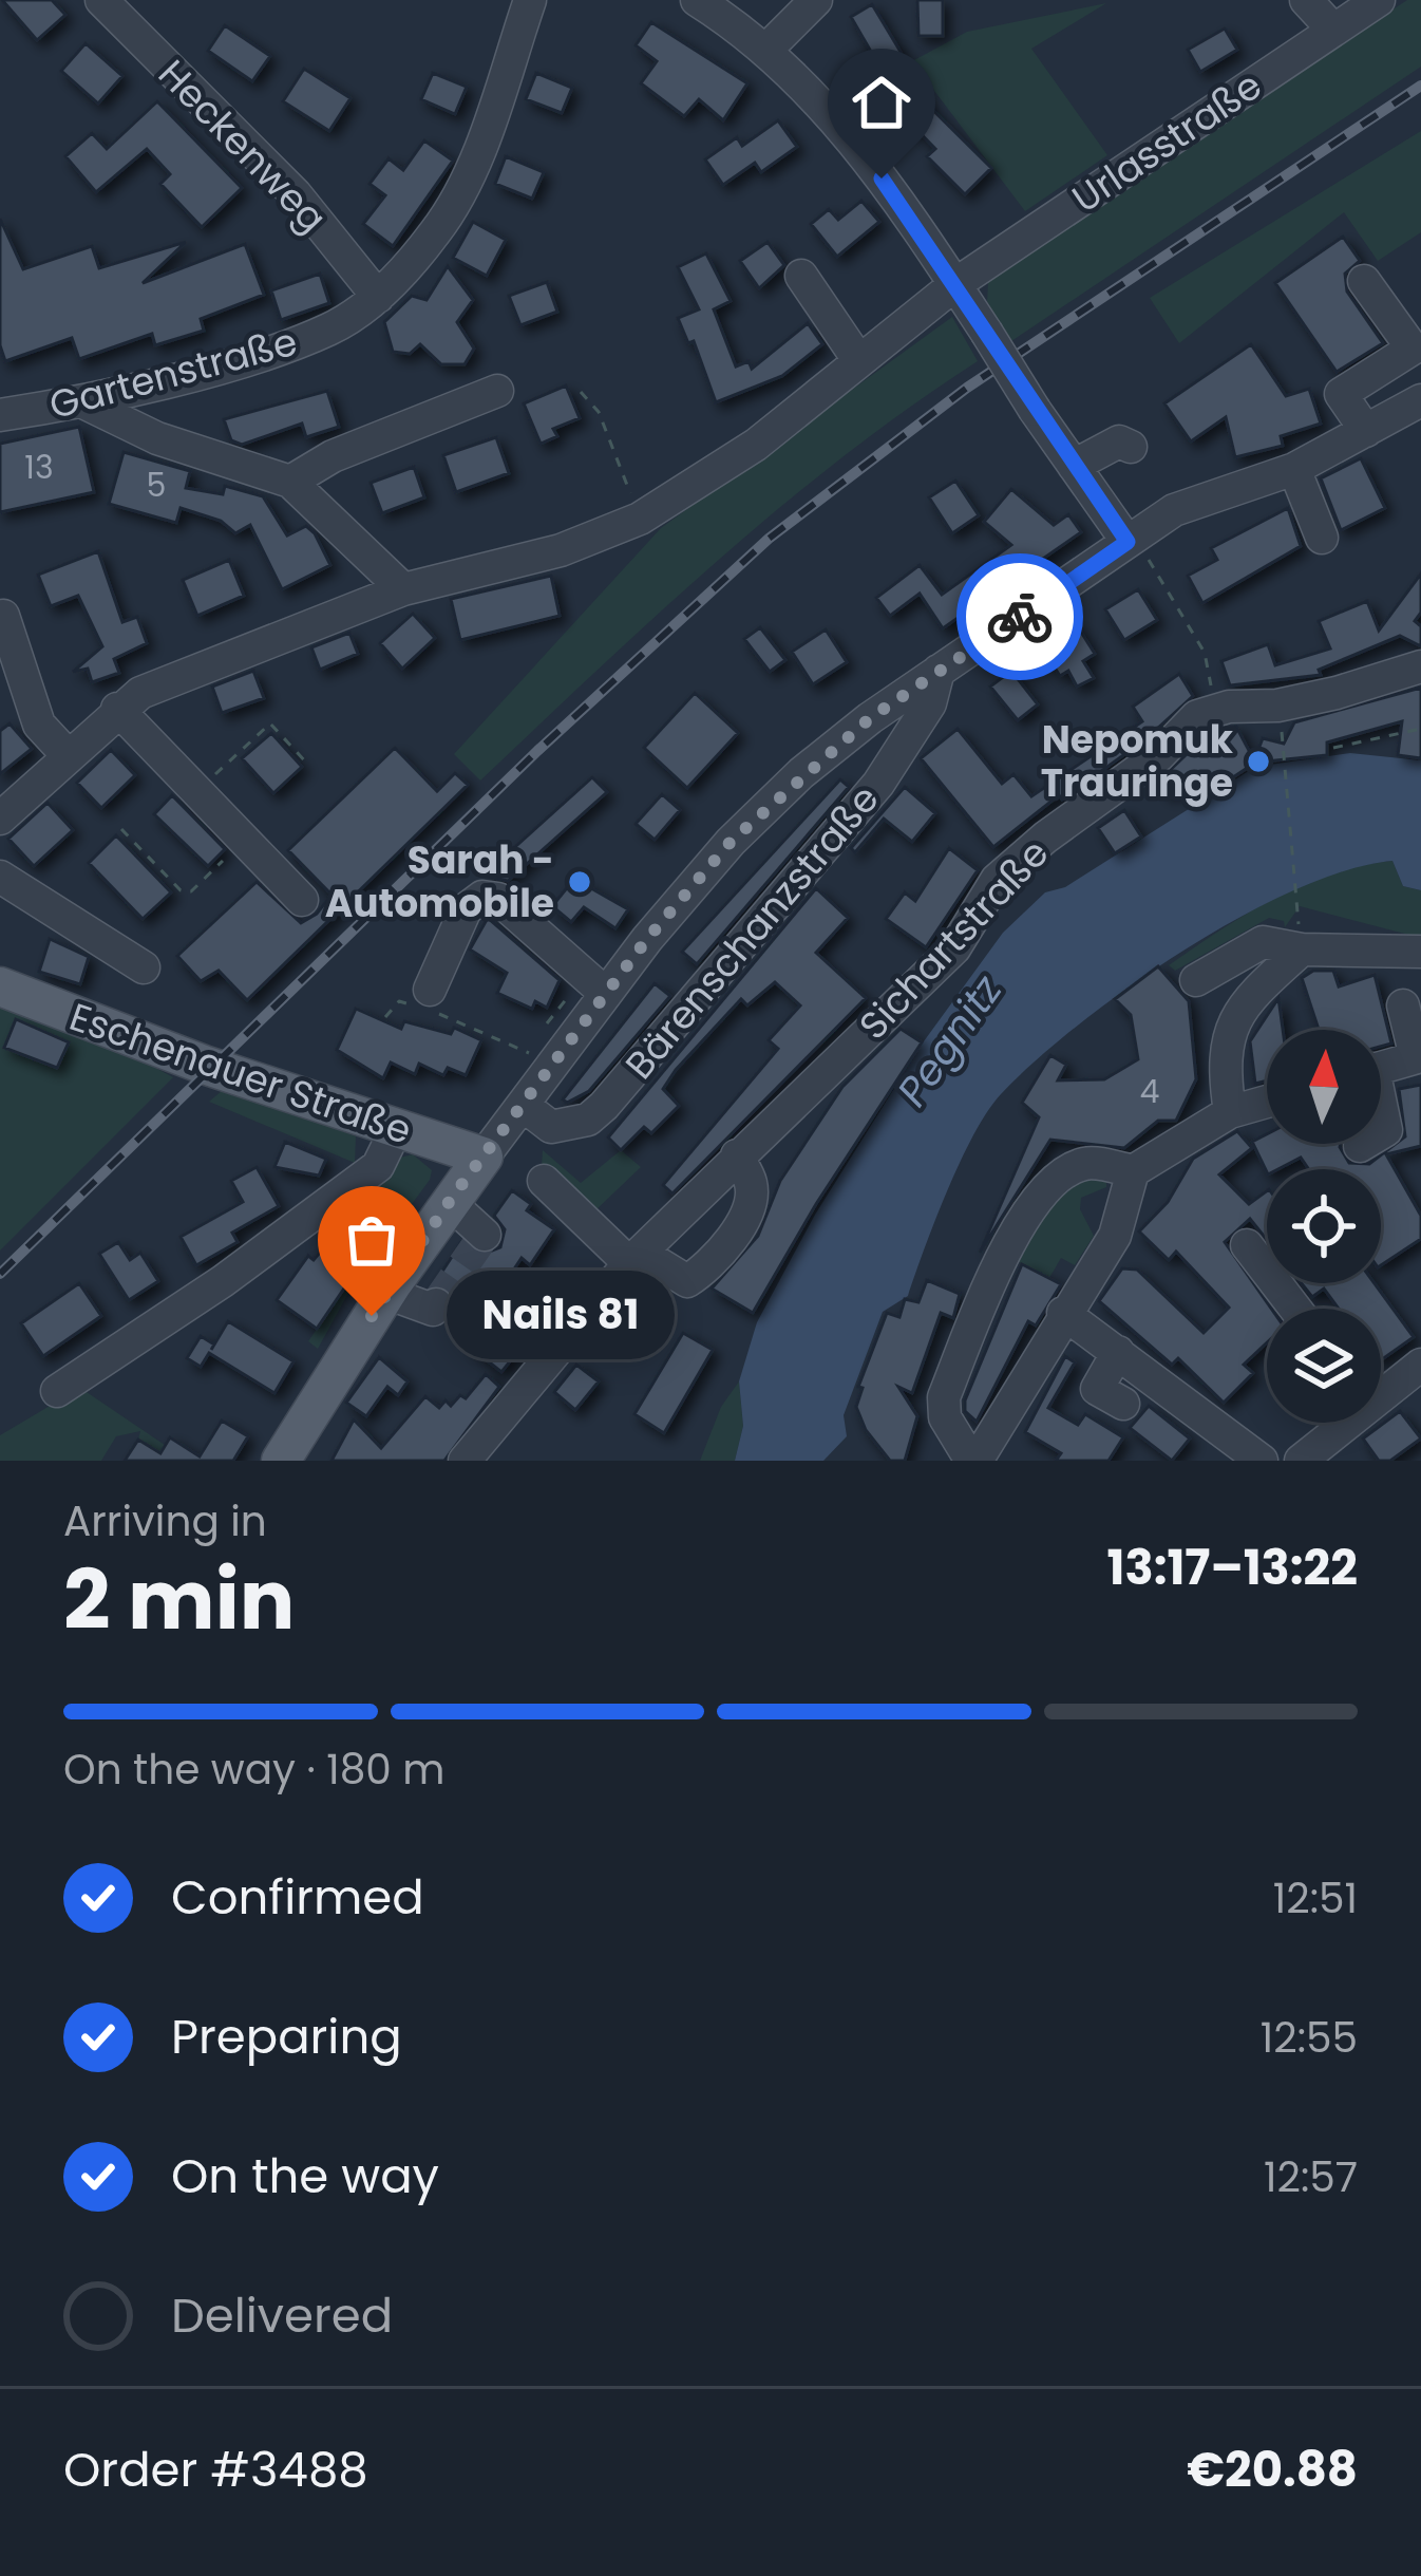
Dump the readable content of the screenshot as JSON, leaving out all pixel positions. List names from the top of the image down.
{
  "streets": {
    "main road": ["Eschenauer Straße"],
    "street": [
      "Urlasstraße",
      "Heckenweg",
      "Gartenstraße",
      "Bärenschanzstraße",
      "Sichartstraße"
    ]
  },
  "crossings": [
    ["Heckenweg", "Gartenstraße"]
  ],
  "water": ["Pegnitz"],
  "places": ["Nepomuk Trauringe", "Sarah - Automobile", "Nails 81"],
  "house_numbers": ["13", "5", "4"],
  "north": "top",
  "page": {
    "bubble": "Nails 81",
    "heading": ["2 min", "Arriving in", "13:17–13:22"],
    "panel": ["Order #3488", "€20.88"],
    "bar": "On the way · 180 m",
    "list": [
      ["Confirmed", "12:51"],
      ["Preparing", "12:55"],
      ["On the way", "12:57"],
      "Delivered"
    ]
  }
}
